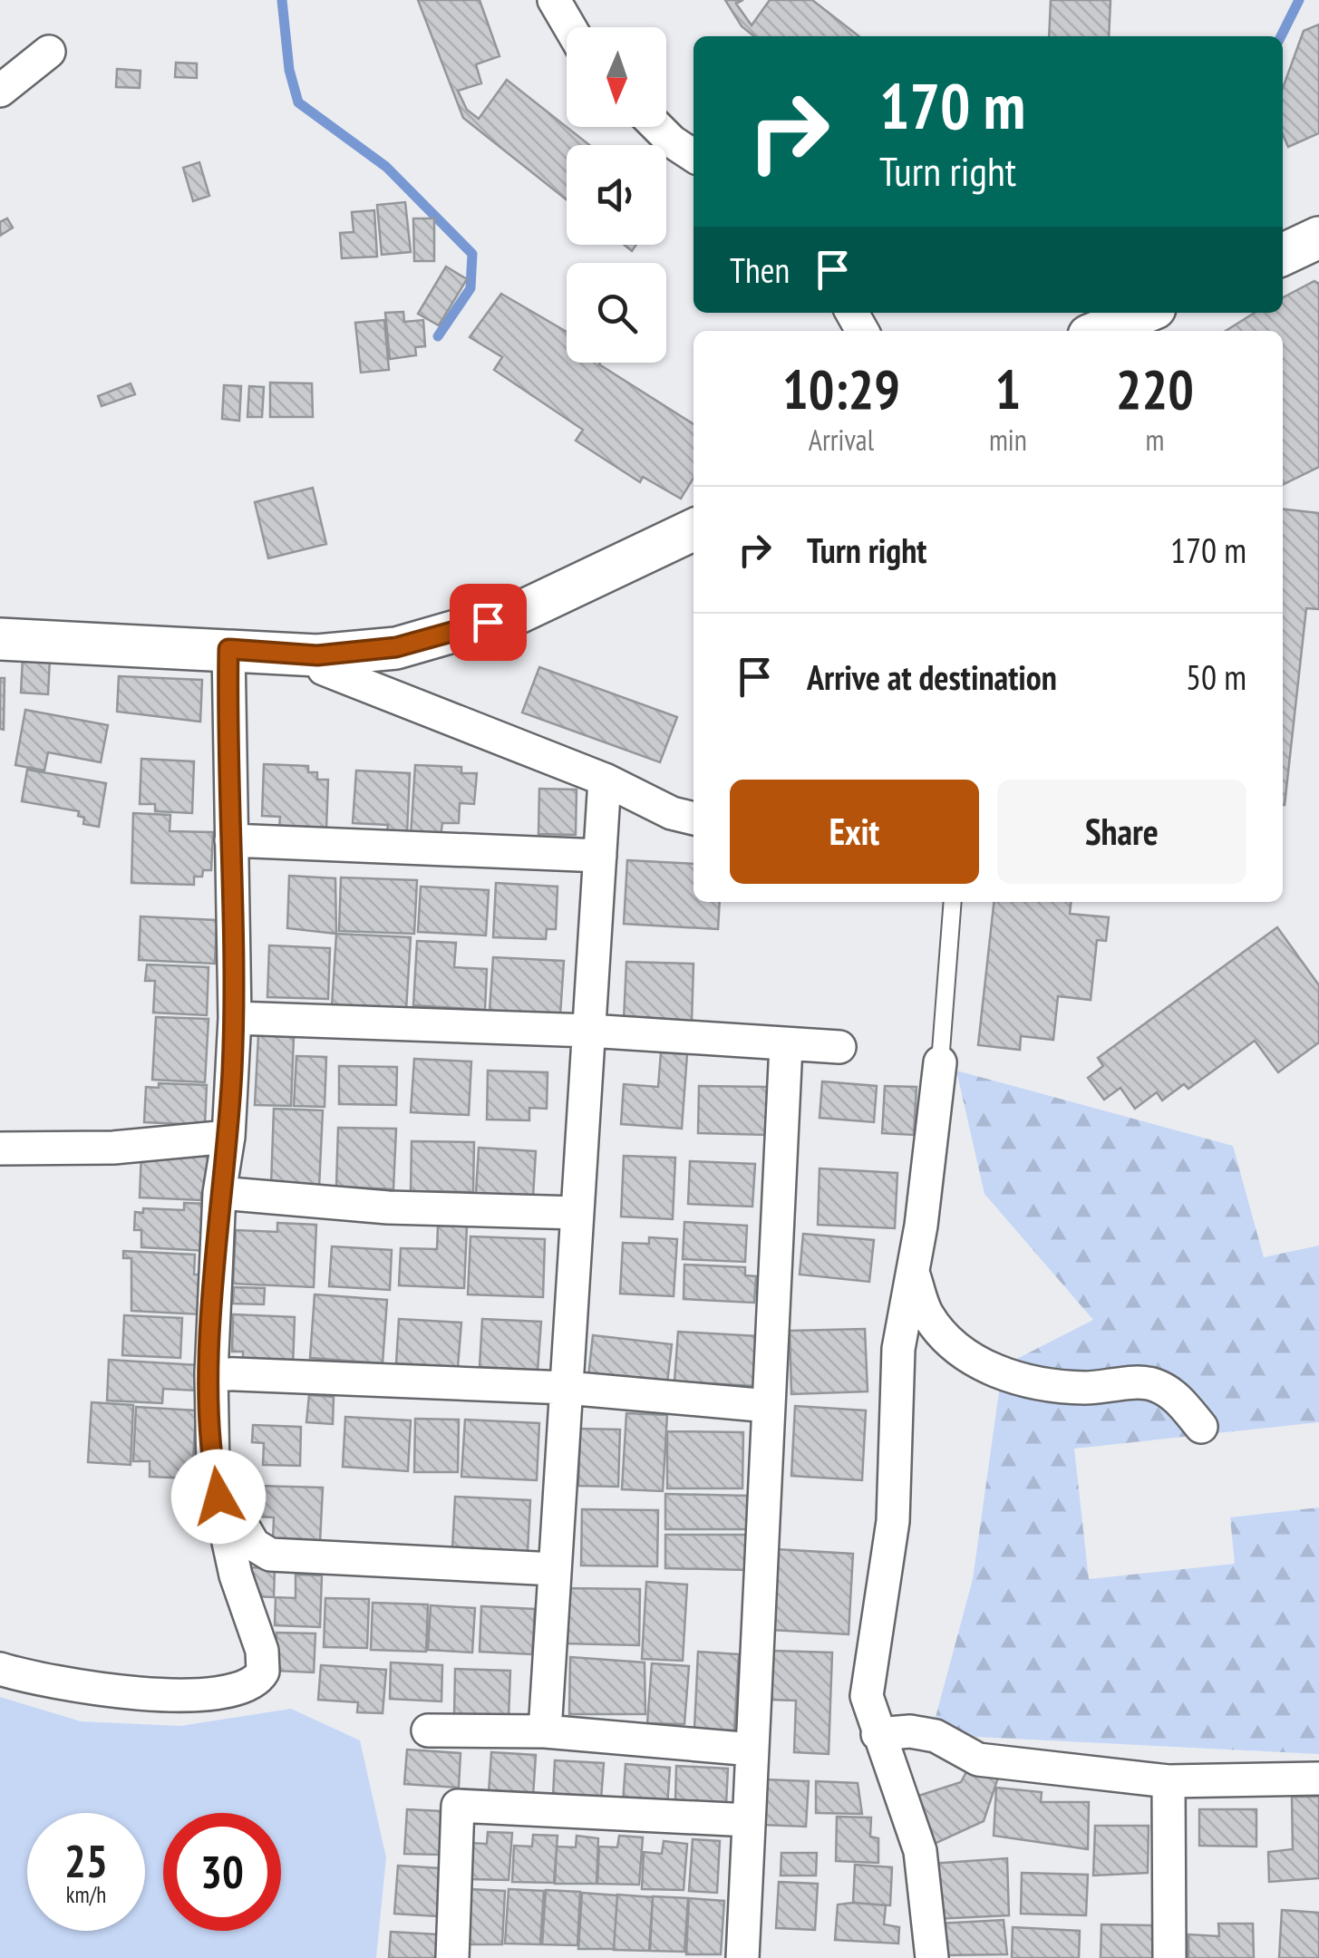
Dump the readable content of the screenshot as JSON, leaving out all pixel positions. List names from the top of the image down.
{
  "north": "bottom",
  "page": {
    "turn": ["170 m", "Turn right"],
    "then": "Then",
    "eta": [
      "10:29",
      "Arrival",
      "1",
      "min",
      "220",
      "m"
    ],
    "list": [
      {
        "name": "Turn right",
        "value": "170 m"
      },
      {
        "name": "Arrive at destination",
        "value": "50 m"
      }
    ],
    "buttons": ["Exit", "Share"],
    "speed": "25 km/h",
    "limit": "30"
  }
}
